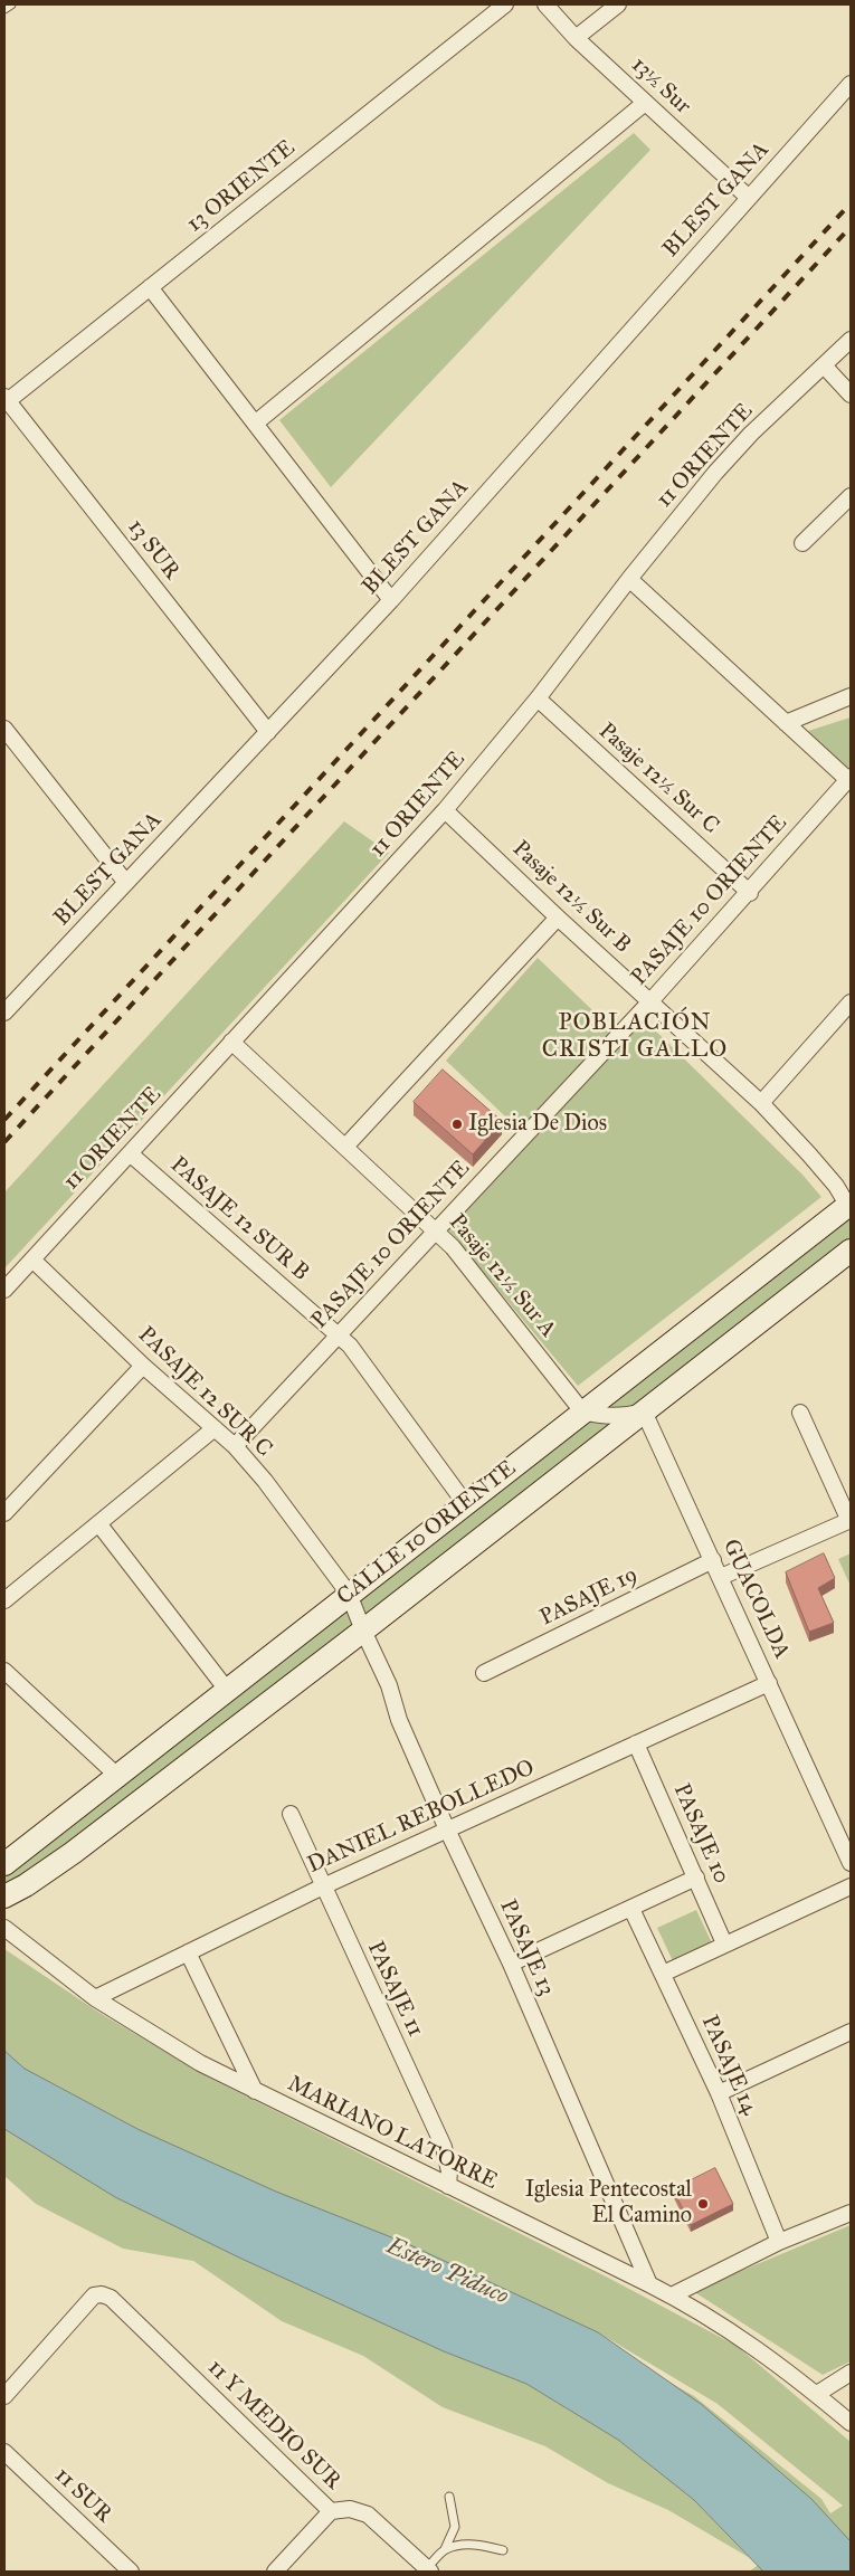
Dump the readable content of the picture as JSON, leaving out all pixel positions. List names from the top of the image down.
{
  "streets": {
    "main road": ["CALLE 10 ORIENTE"],
    "street": [
      "13½ Sur",
      "13 ORIENTE",
      "BLEST GANA",
      "11 ORIENTE",
      "13 SUR",
      "Pasaje 12½ Sur C",
      "Pasaje 12½ Sur B",
      "PASAJE 10 ORIENTE",
      "PASAJE 12 SUR B",
      "Pasaje 12½ Sur A",
      "PASAJE 12 SUR C",
      "PASAJE 19",
      "GUACOLDA",
      "DANIEL REBOLLEDO",
      "PASAJE 10",
      "PASAJE 13",
      "PASAJE 11",
      "PASAJE 14",
      "MARIANO LATORRE",
      "11 Y MEDIO SUR",
      "11 SUR"
    ]
  },
  "crossings": [
    ["13½ Sur", "BLEST GANA"],
    ["13 ORIENTE", "13 SUR"],
    ["BLEST GANA", "13 SUR"],
    ["11 ORIENTE", "Pasaje 12½ Sur C"],
    ["11 ORIENTE", "Pasaje 12½ Sur B"],
    ["11 ORIENTE", "PASAJE 12 SUR B"],
    ["11 ORIENTE", "Pasaje 12½ Sur A"],
    ["11 ORIENTE", "PASAJE 12 SUR C"],
    ["Pasaje 12½ Sur C", "PASAJE 10 ORIENTE"],
    ["Pasaje 12½ Sur B", "PASAJE 10 ORIENTE"],
    ["Pasaje 12½ Sur B", "CALLE 10 ORIENTE"],
    ["PASAJE 10 ORIENTE", "PASAJE 12 SUR B"],
    ["PASAJE 10 ORIENTE", "Pasaje 12½ Sur A"],
    ["PASAJE 10 ORIENTE", "PASAJE 12 SUR C"],
    ["PASAJE 12 SUR B", "CALLE 10 ORIENTE"],
    ["Pasaje 12½ Sur A", "CALLE 10 ORIENTE"],
    ["PASAJE 12 SUR C", "CALLE 10 ORIENTE"],
    ["PASAJE 12 SUR C", "PASAJE 13"],
    ["CALLE 10 ORIENTE", "GUACOLDA"],
    ["CALLE 10 ORIENTE", "PASAJE 13"],
    ["PASAJE 19", "GUACOLDA"],
    ["GUACOLDA", "DANIEL REBOLLEDO"],
    ["DANIEL REBOLLEDO", "PASAJE 10"],
    ["DANIEL REBOLLEDO", "PASAJE 13"],
    ["DANIEL REBOLLEDO", "PASAJE 11"],
    ["DANIEL REBOLLEDO", "MARIANO LATORRE"],
    ["PASAJE 13", "MARIANO LATORRE"],
    ["PASAJE 11", "MARIANO LATORRE"]
  ],
  "districts": ["POBLACIÓN CRISTI GALLO"],
  "water": ["Estero Piduco"],
  "places": ["Iglesia De Dios", "Iglesia Pentecostal El Camino"]
}
